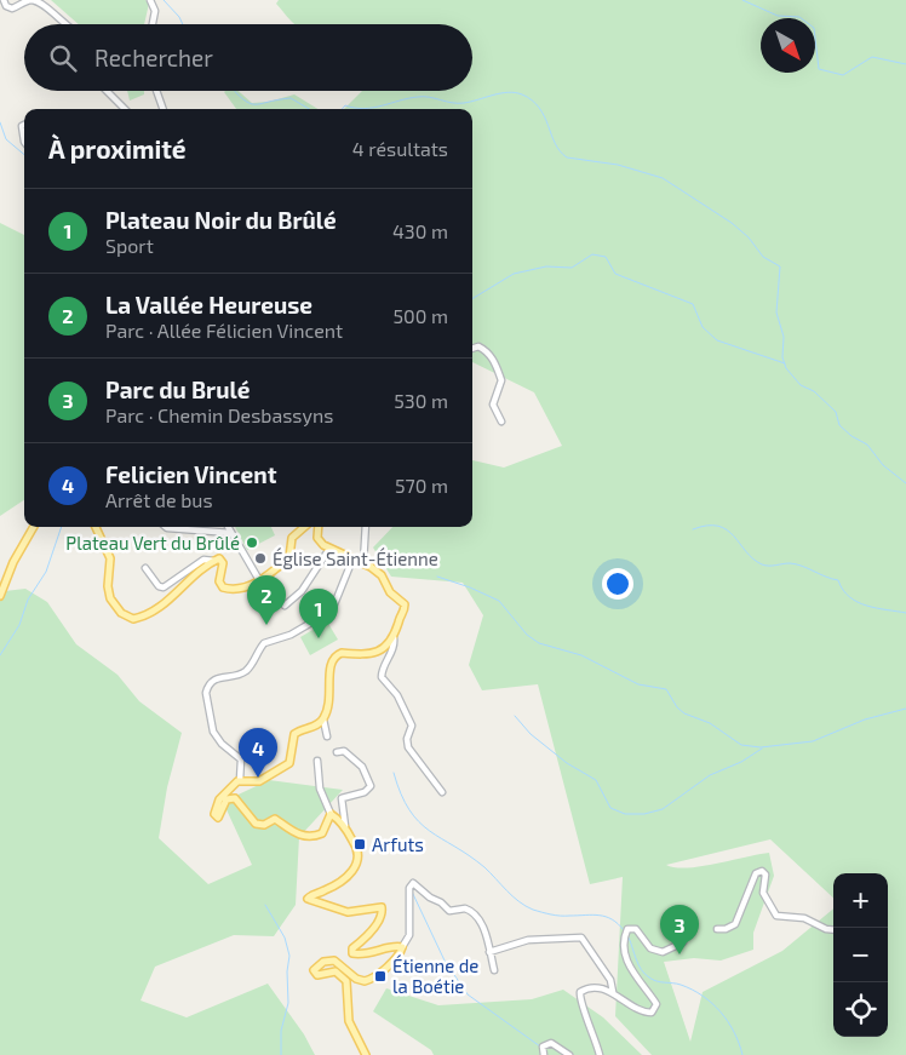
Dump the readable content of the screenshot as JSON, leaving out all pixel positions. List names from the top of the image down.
{
  "places": {
    "other": ["Plateau Vert du Brûlé", "Église Saint-Étienne"],
    "transit": ["Arfuts", "Étienne de la Boétie"]
  },
  "north": "bottom right",
  "page": {
    "search": "Rechercher",
    "heading": ["À proximité", "4 résultats"],
    "list": [
      {
        "mark": "1",
        "name": "Plateau Noir du Brûlé",
        "note": "Sport",
        "value": "430 m"
      },
      {
        "mark": "2",
        "name": "La Vallée Heureuse",
        "note": "Parc · Allée Félicien Vincent",
        "value": "500 m"
      },
      {
        "mark": "3",
        "name": "Parc du Brulé",
        "note": "Parc · Chemin Desbassyns",
        "value": "530 m"
      },
      {
        "mark": "4",
        "name": "Felicien Vincent",
        "note": "Arrêt de bus",
        "value": "570 m"
      }
    ],
    "pins": [
      "2",
      "1",
      "4",
      "3"
    ],
    "map_buttons": ["+", "−"]
  }
}
